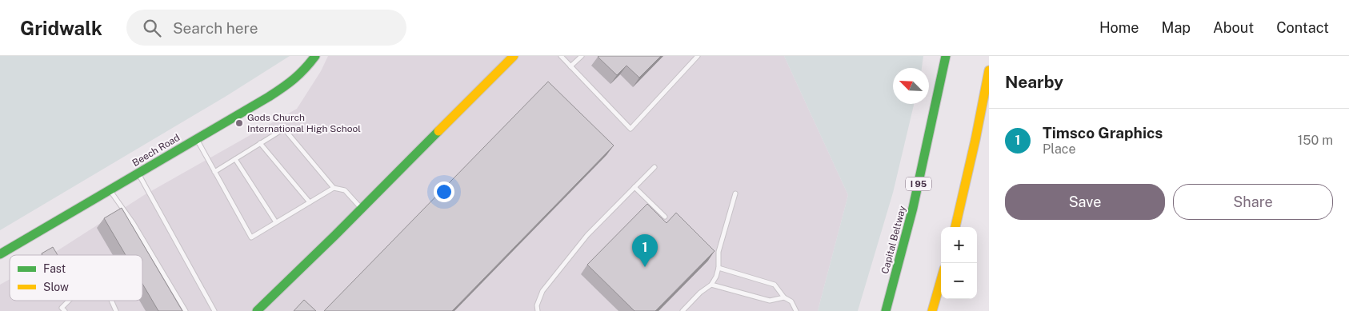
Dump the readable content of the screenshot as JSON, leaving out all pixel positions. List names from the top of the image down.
{
  "streets": {
    "main road": ["Beech Road", "I 95", "Capital Beltway"]
  },
  "places": ["Gods Church International High School"],
  "legend": ["Fast", "Slow"],
  "north": "top left",
  "page": {
    "header": "Gridwalk",
    "search": "Search here",
    "nav": [
      "Home",
      "Map",
      "About",
      "Contact"
    ],
    "heading": "Nearby",
    "list": [
      {
        "mark": "1",
        "name": "Timsco Graphics",
        "note": "Place",
        "value": "150 m"
      }
    ],
    "buttons": ["Save", "Share"],
    "map_buttons": ["+", "−"],
    "pins": "1"
  }
}
